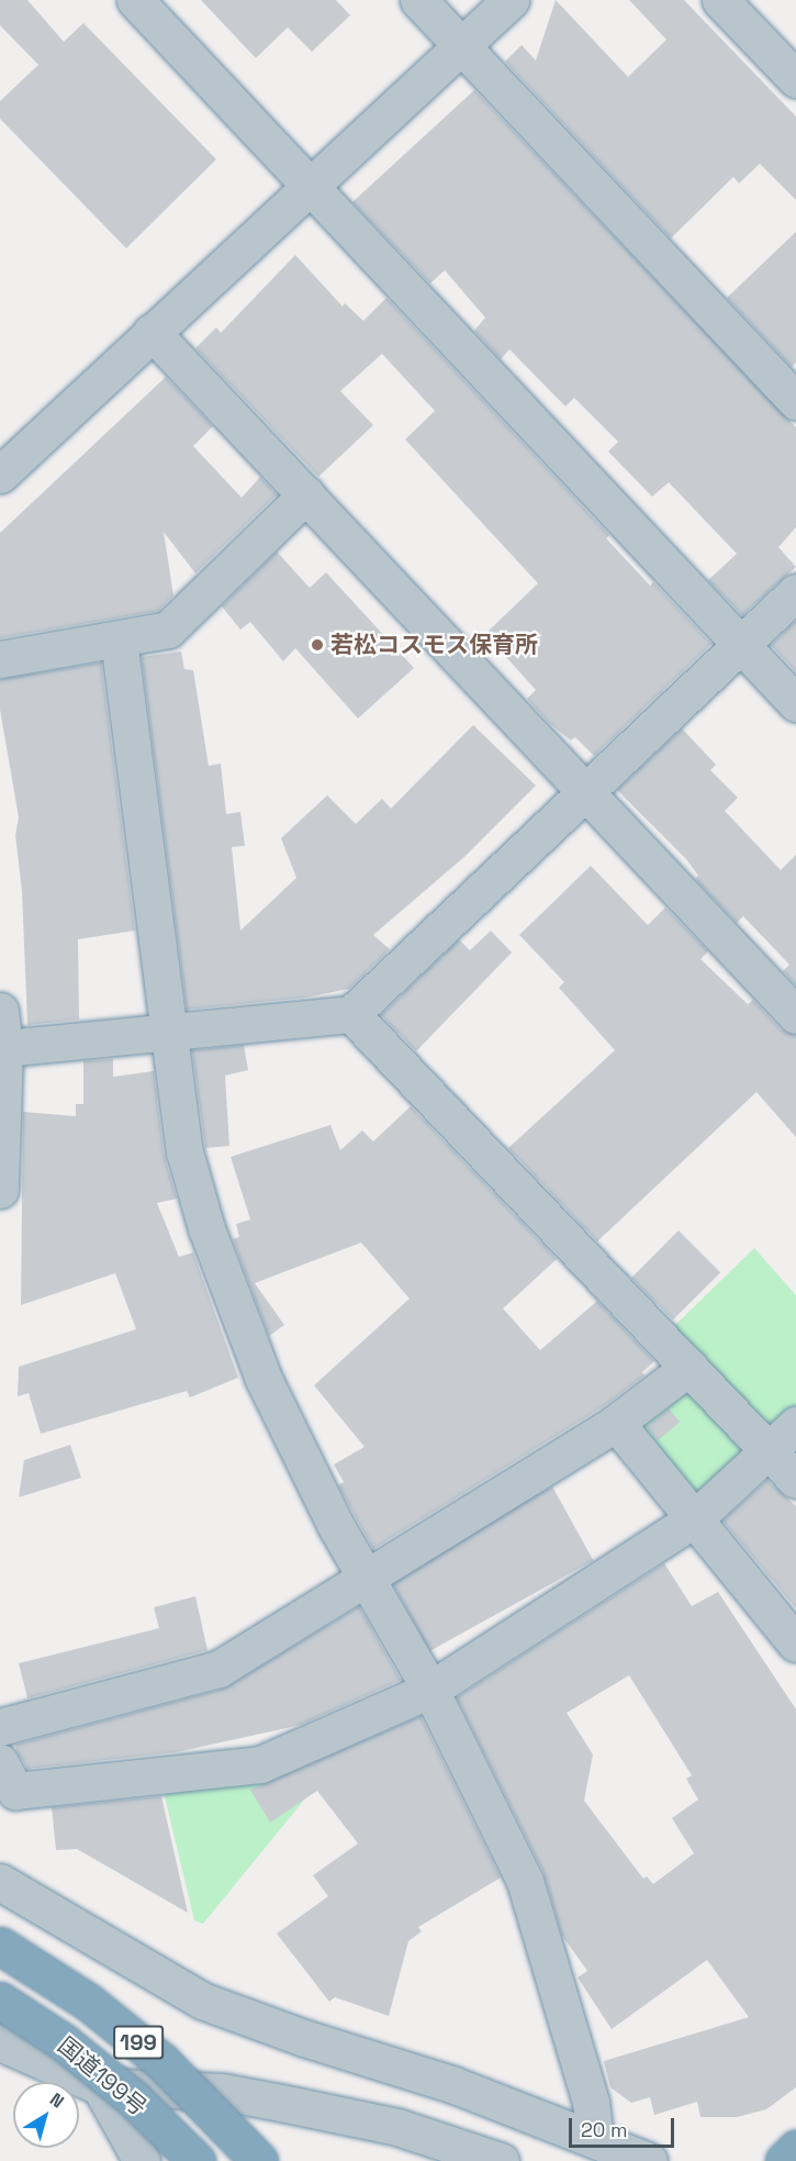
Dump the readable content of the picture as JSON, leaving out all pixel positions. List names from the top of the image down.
{
  "streets": {
    "highway": ["199", "国道199号"]
  },
  "places": ["若松コスモス保育所"],
  "scale_bar": "20 m",
  "north": "top right"
}
